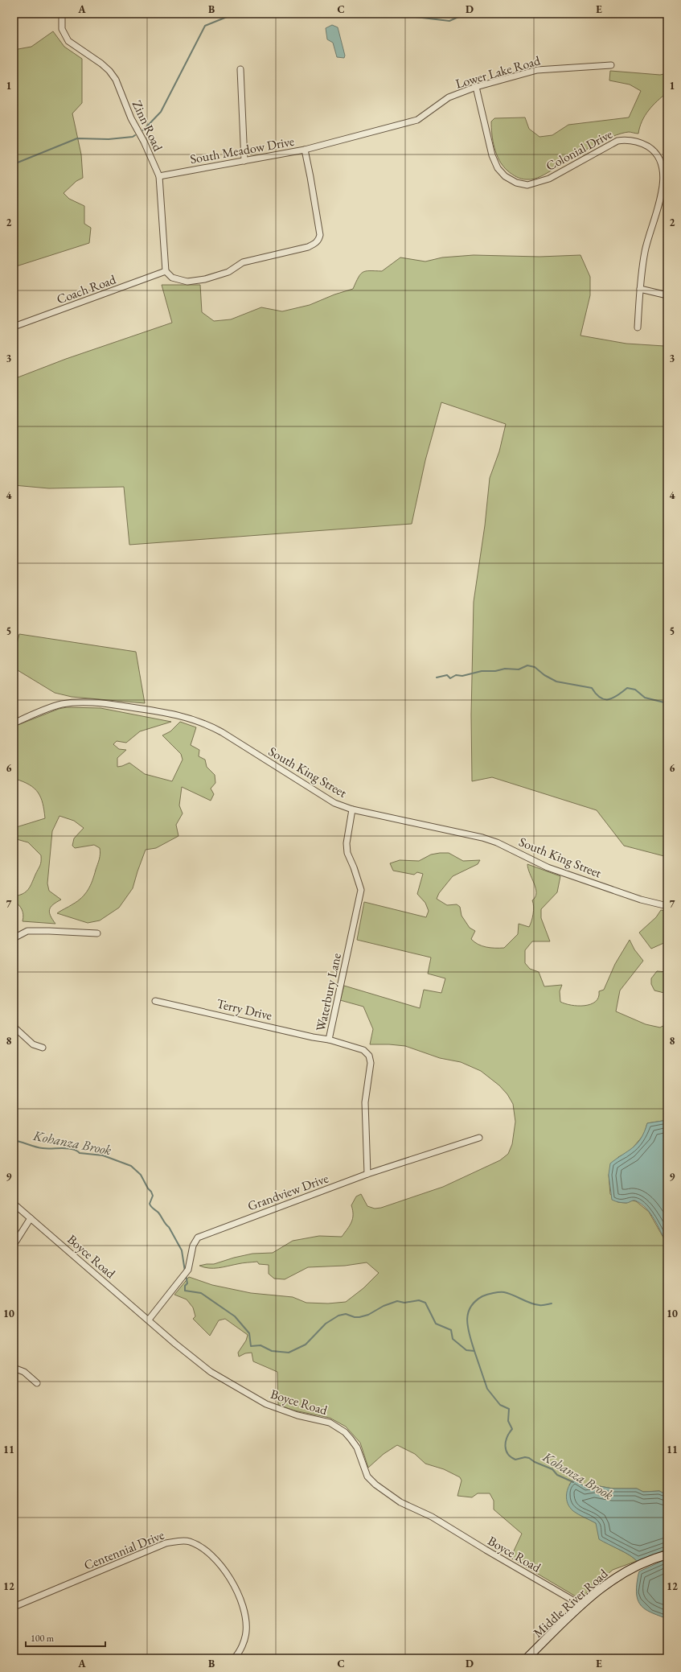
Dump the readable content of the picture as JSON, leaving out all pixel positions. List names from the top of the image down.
{
  "streets": {
    "main road": ["Middle River Road"],
    "street": [
      "Lower Lake Road",
      "Zinn Road",
      "South Meadow Drive",
      "Colonial Drive",
      "Coach Road",
      "South King Street",
      "Waterbury Lane",
      "Terry Drive",
      "Grandview Drive",
      "Boyce Road",
      "Centennial Drive"
    ]
  },
  "crossings": [
    ["Lower Lake Road", "South Meadow Drive"],
    ["Lower Lake Road", "Colonial Drive"],
    ["Zinn Road", "South Meadow Drive"],
    ["Zinn Road", "Coach Road"],
    ["South Meadow Drive", "Coach Road"],
    ["South King Street", "Waterbury Lane"],
    ["Waterbury Lane", "Terry Drive"],
    ["Waterbury Lane", "Grandview Drive"],
    ["Grandview Drive", "Boyce Road"],
    ["Boyce Road", "Middle River Road"]
  ],
  "water": ["Kohanza Brook"],
  "scale_bar": "100 m",
  "grid": {
    "columns": [
      "A",
      "B",
      "C",
      "D",
      "E"
    ],
    "rows": [
      "1",
      "2",
      "3",
      "4",
      "5",
      "6",
      "7",
      "8",
      "9",
      "10",
      "11",
      "12"
    ]
  }
}
